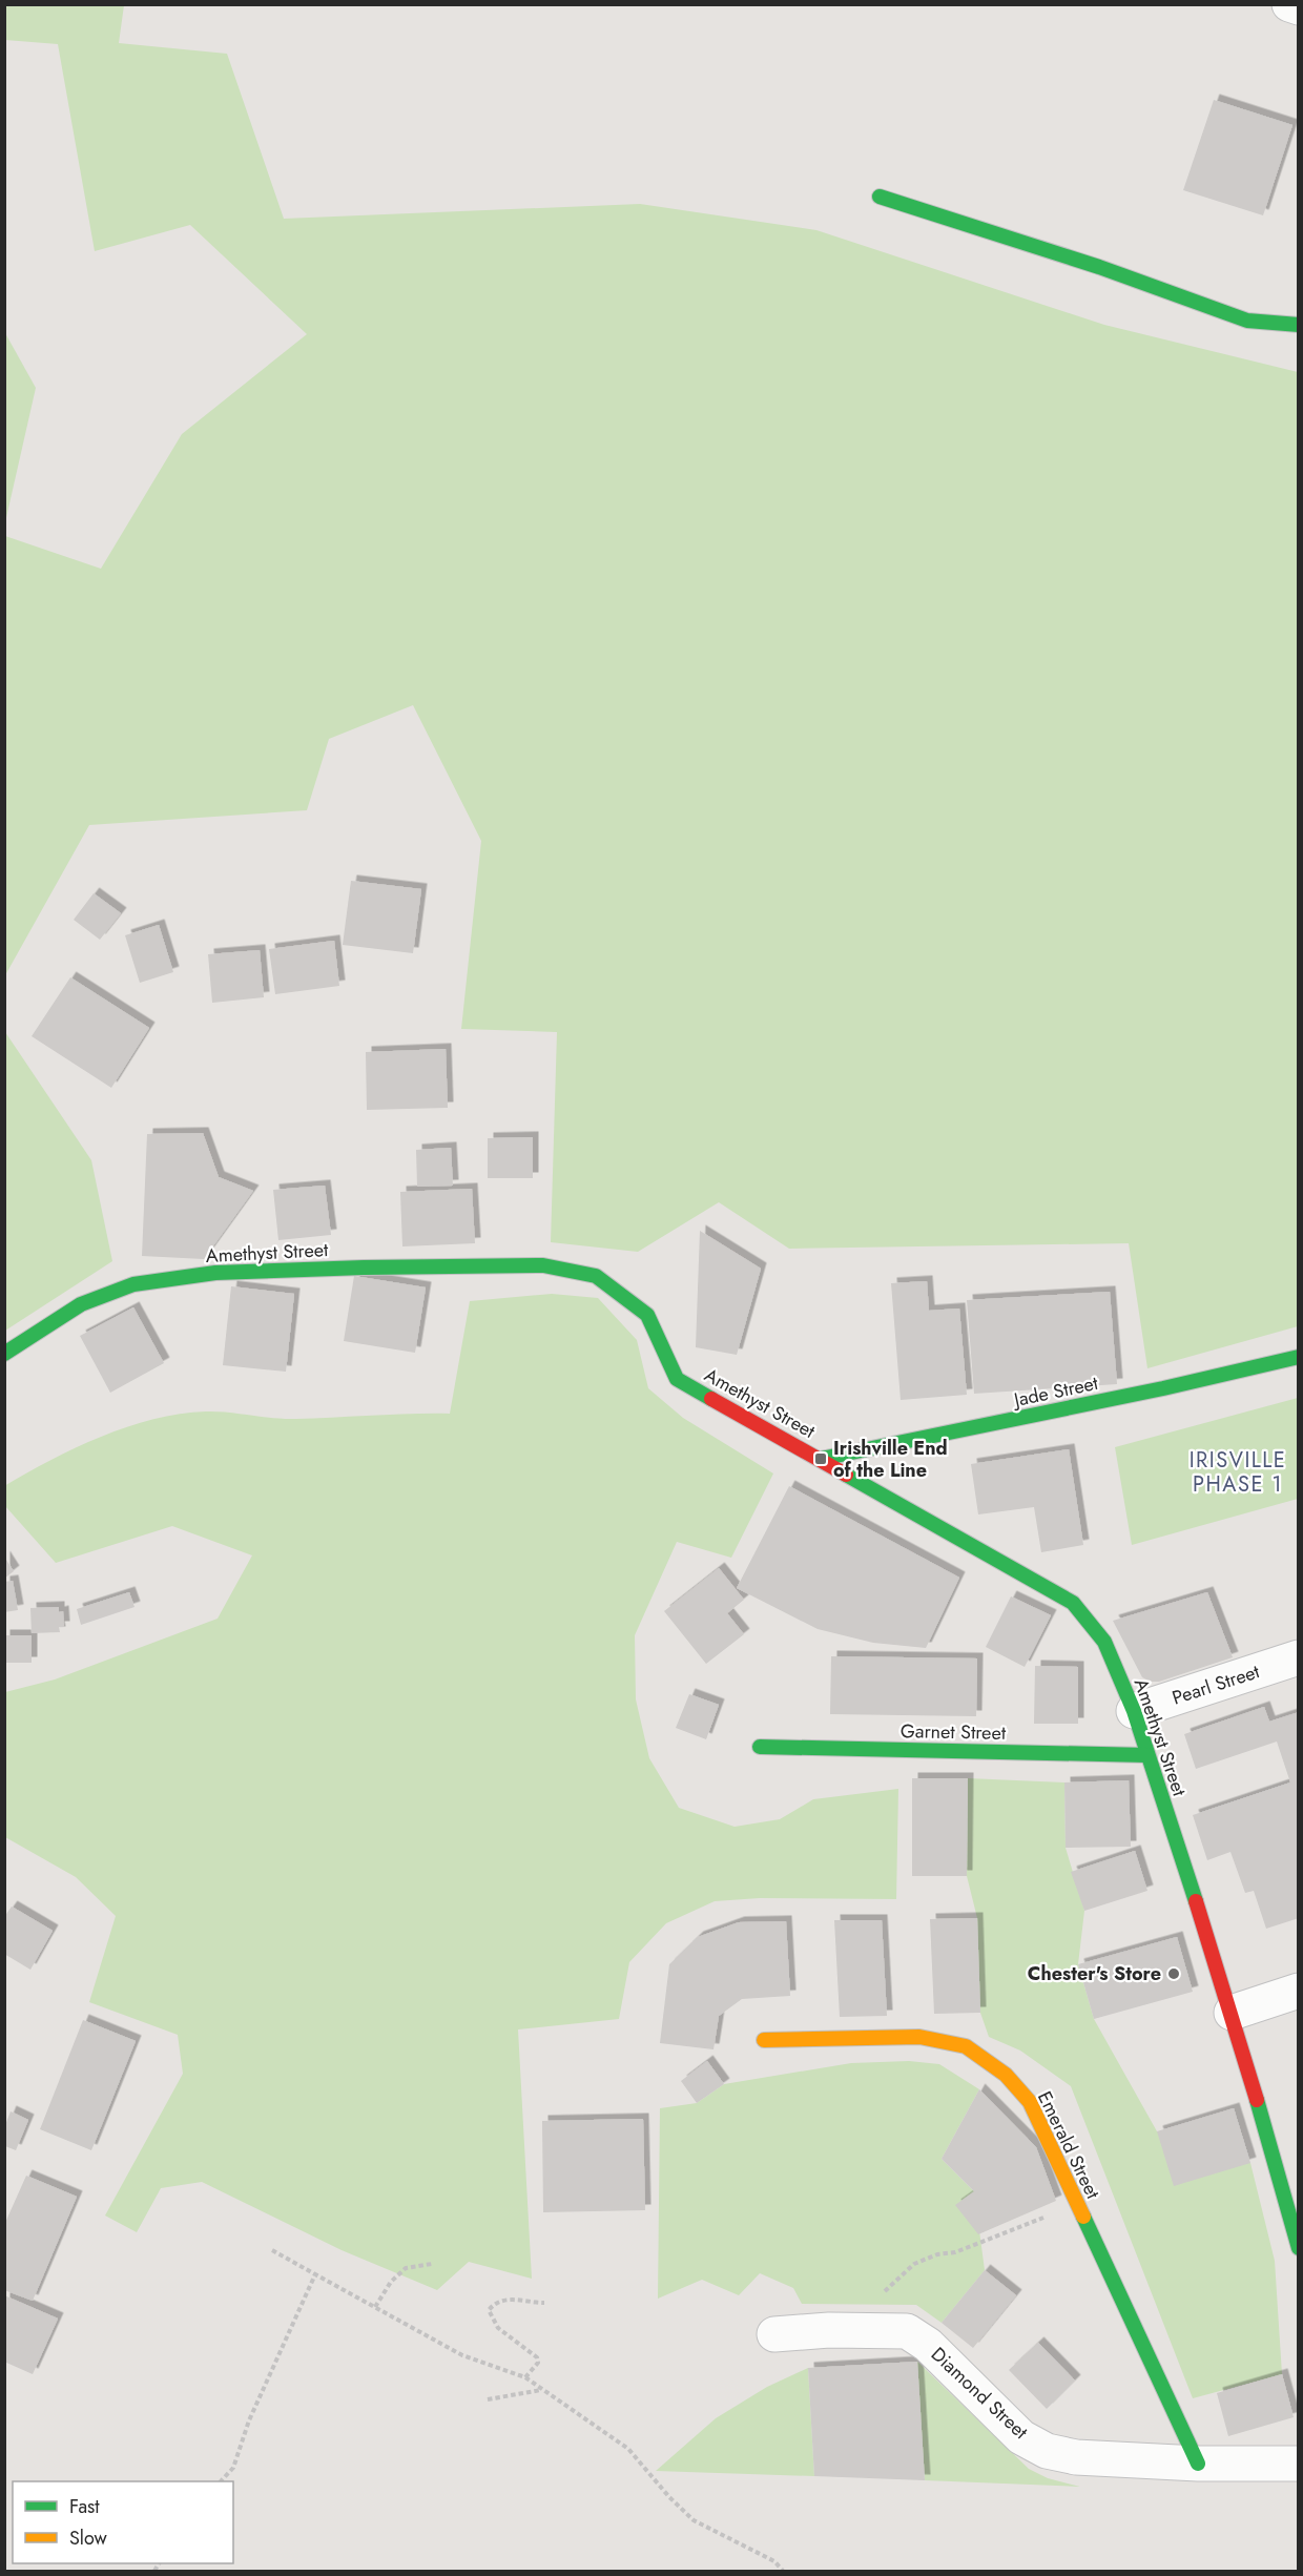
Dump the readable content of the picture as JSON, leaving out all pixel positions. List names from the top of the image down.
{
  "streets": {
    "street": [
      "Amethyst Street",
      "Jade Street",
      "Pearl Street",
      "Garnet Street",
      "Emerald Street",
      "Diamond Street"
    ]
  },
  "crossings": [
    ["Amethyst Street", "Jade Street"],
    ["Amethyst Street", "Pearl Street"],
    ["Amethyst Street", "Garnet Street"],
    ["Emerald Street", "Diamond Street"]
  ],
  "districts": ["IRISVILLE PHASE 1"],
  "places": {
    "transit": ["Irishville End of the Line"],
    "other": ["Chester's Store"]
  },
  "legend": ["Fast", "Slow"]
}
